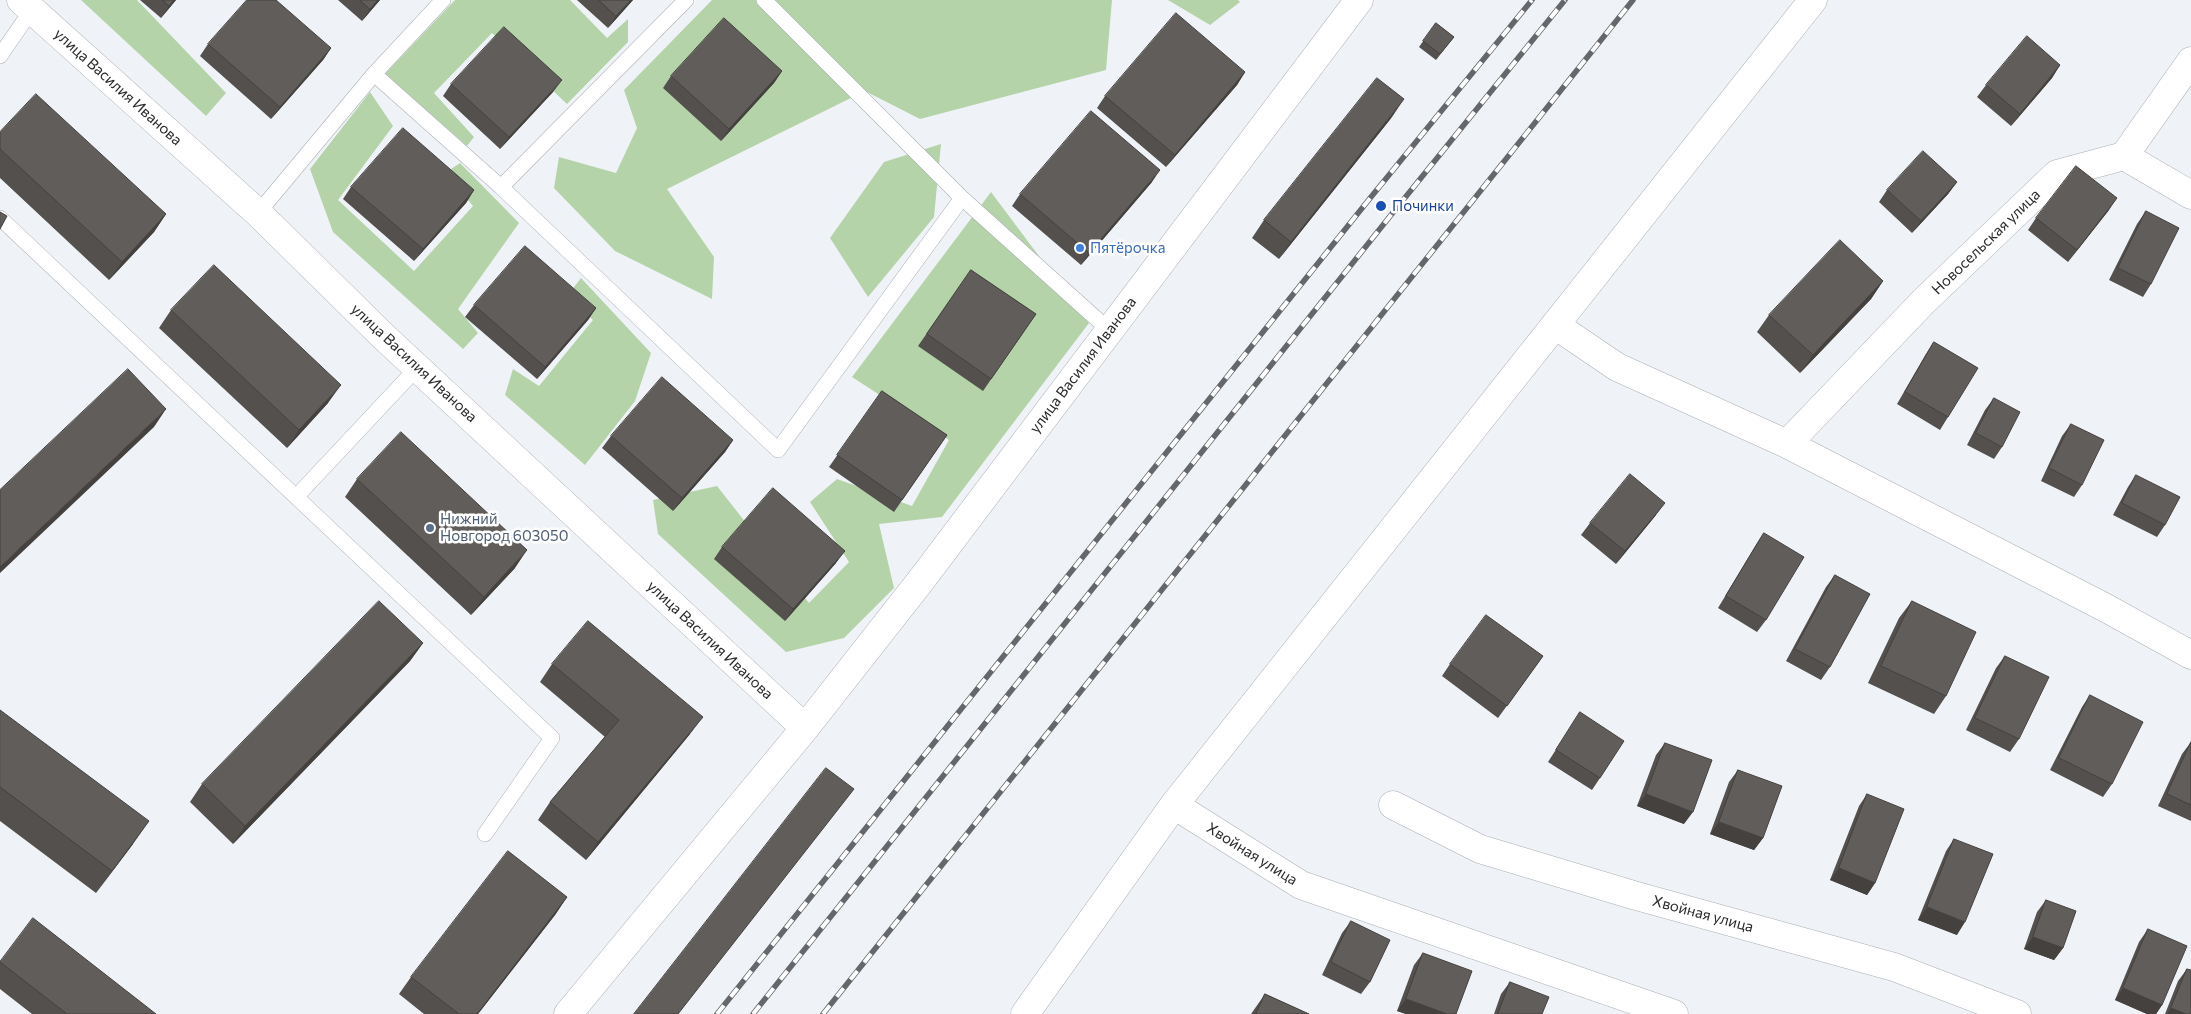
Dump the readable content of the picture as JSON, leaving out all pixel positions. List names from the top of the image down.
{
  "streets": {
    "street": ["улица Василия Иванова", "Новосельская улица", "Хвойная улица"]
  },
  "places": ["Починки", "Пятёрочка", "Нижний Новгород 603050"]
}
